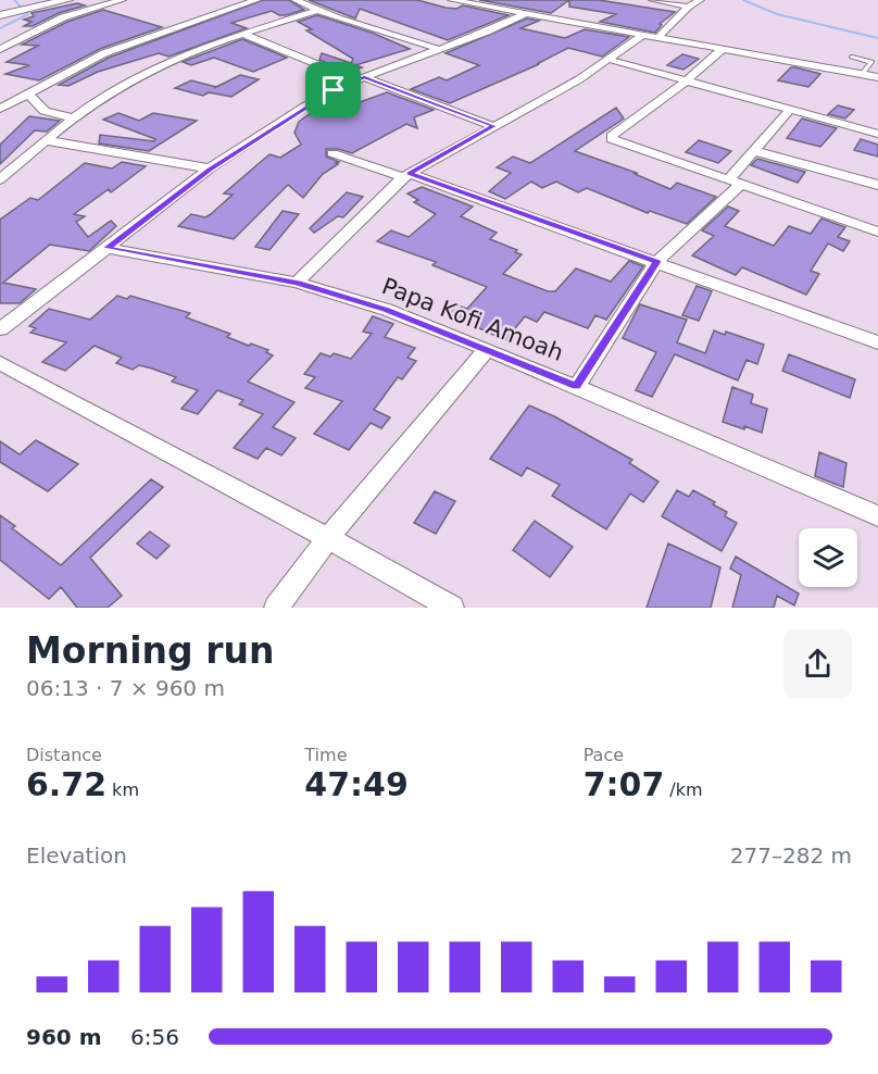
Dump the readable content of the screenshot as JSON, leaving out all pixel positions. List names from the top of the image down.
{
  "streets": {
    "street": ["Papa Kofi Amoah"]
  },
  "page": {
    "heading": ["Morning run", "06:13 · 7 × 960 m"],
    "stats": [
      ["Distance", "6.72 km"],
      ["Time", "47:49"],
      ["Pace", "7:07 /km"]
    ],
    "chart": ["Elevation", "277–282 m"],
    "list": [
      {
        "name": "960 m",
        "note": "6:56"
      }
    ]
  }
}
